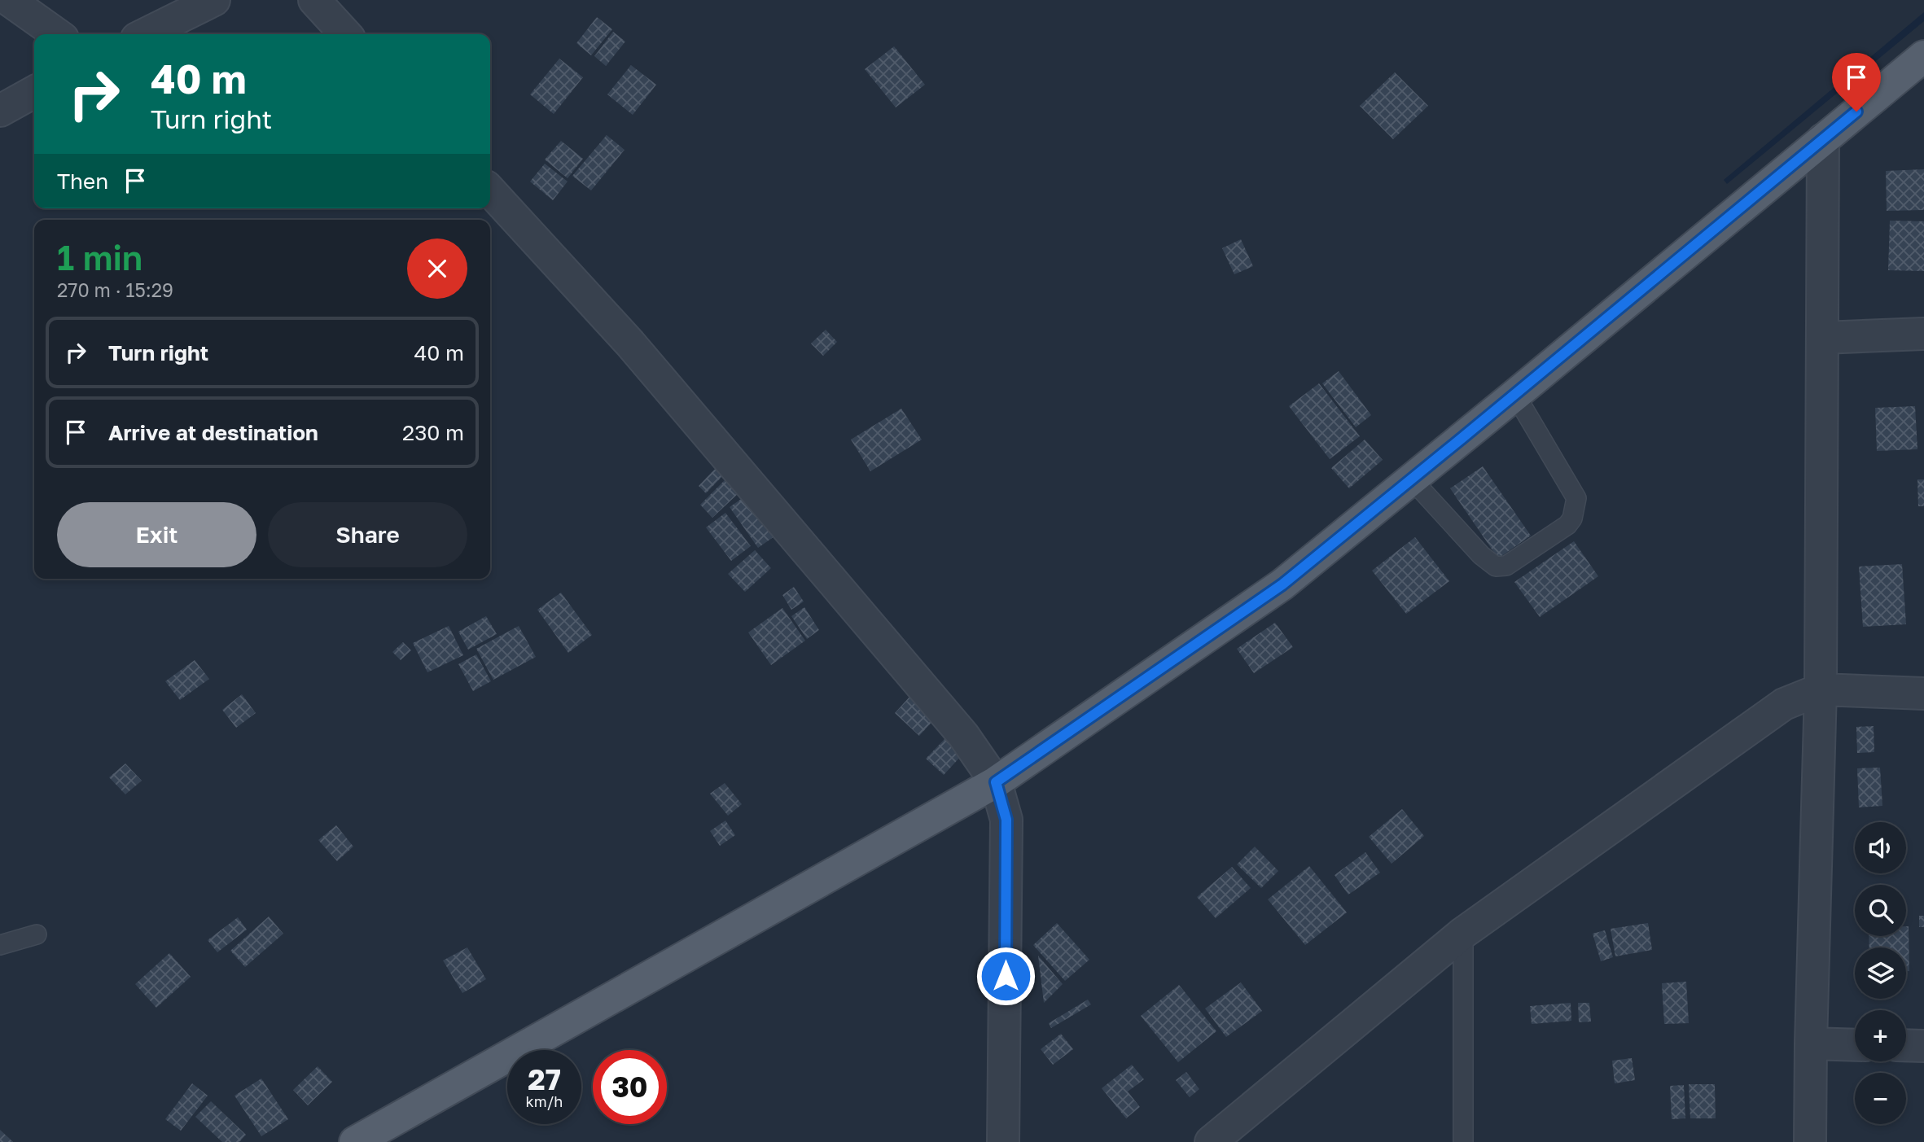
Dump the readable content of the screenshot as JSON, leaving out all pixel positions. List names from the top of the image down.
{
  "page": {
    "turn": ["40 m", "Turn right"],
    "then": "Then",
    "heading": ["1 min", "270 m · 15:29"],
    "list": [
      {
        "name": "Turn right",
        "value": "40 m"
      },
      {
        "name": "Arrive at destination",
        "value": "230 m"
      }
    ],
    "buttons": ["Exit", "Share"],
    "map_buttons": ["+", "−"],
    "speed": "27 km/h",
    "limit": "30"
  }
}
